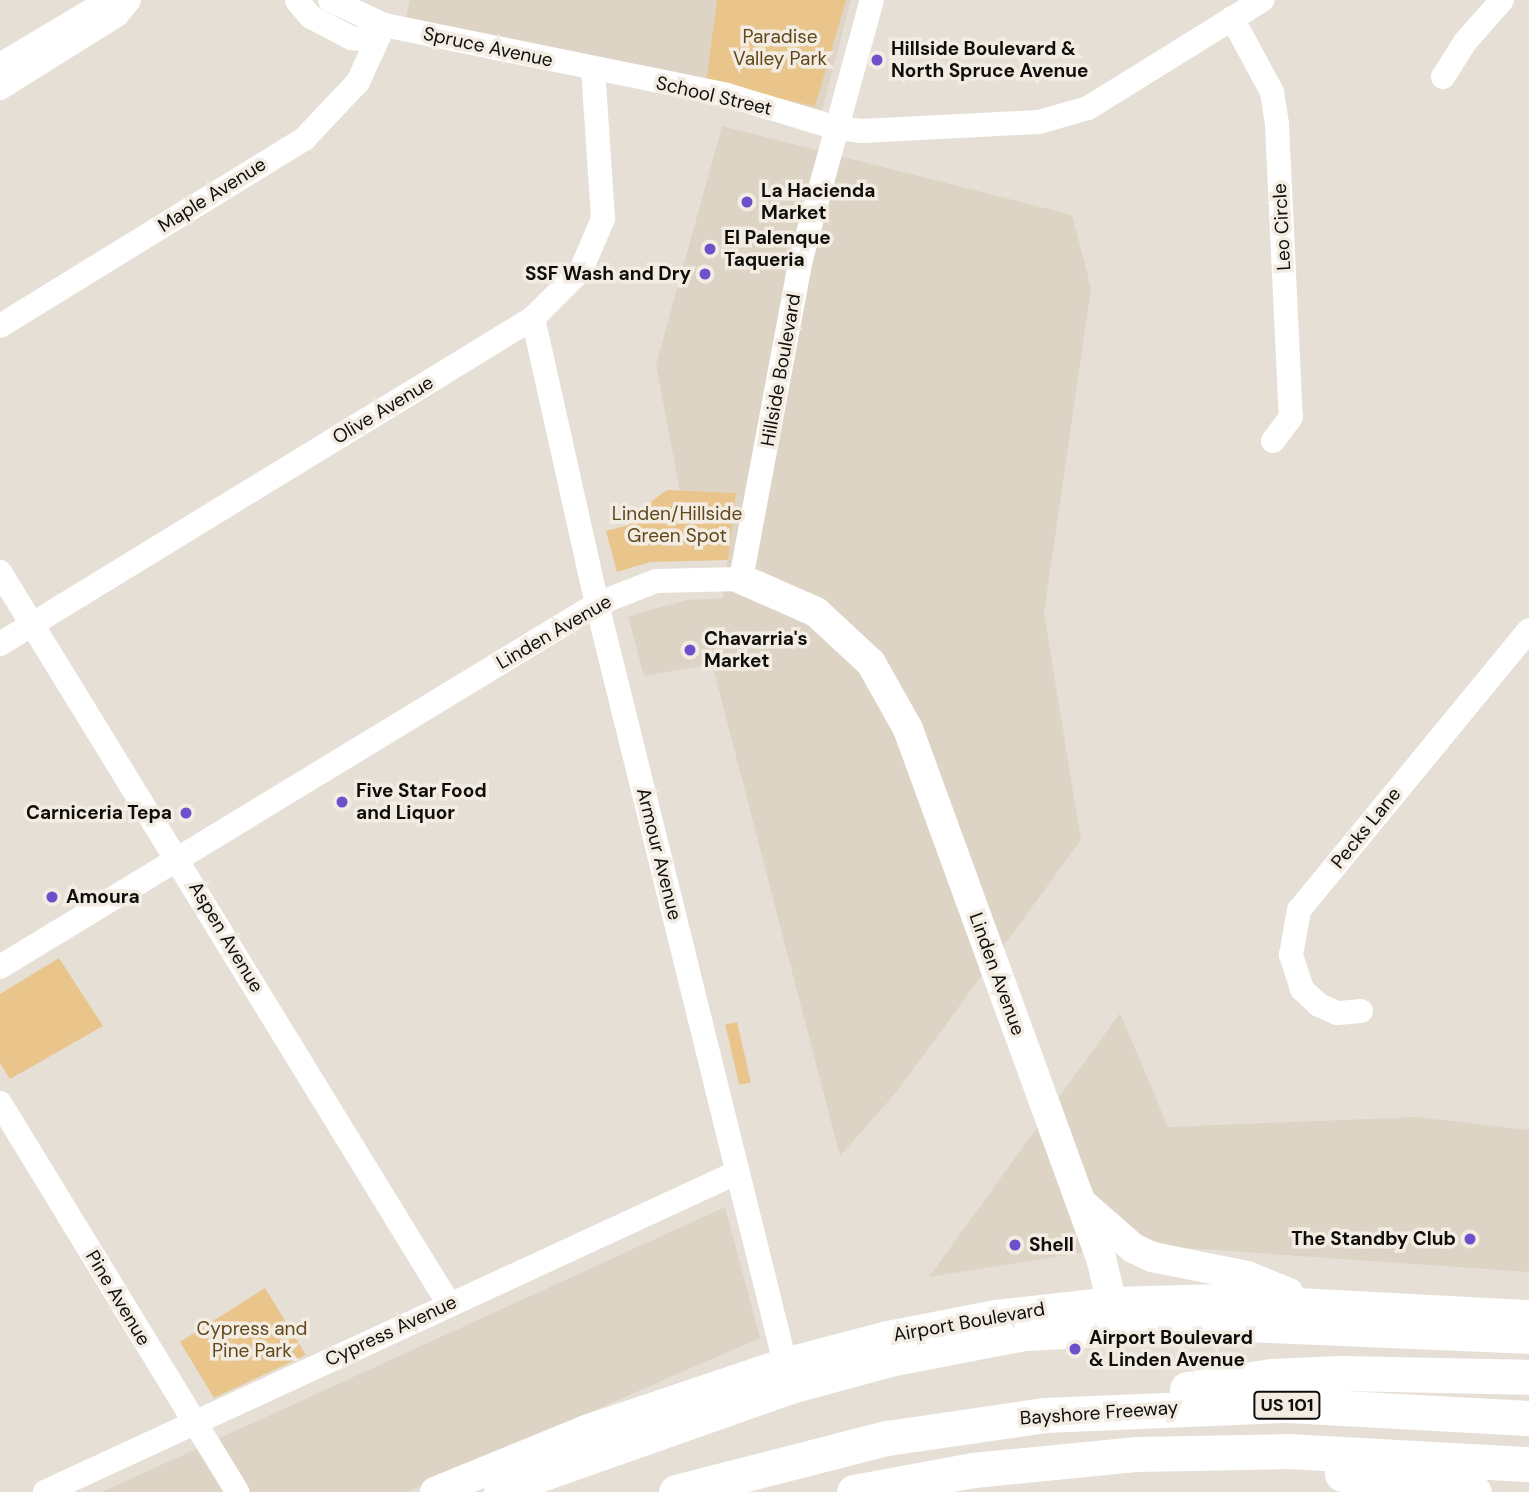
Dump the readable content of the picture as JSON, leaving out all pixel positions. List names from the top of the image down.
{
  "streets": {
    "highway": ["US 101", "Bayshore Freeway"],
    "main road": ["Linden Avenue", "Airport Boulevard"],
    "street": [
      "Spruce Avenue",
      "School Street",
      "Maple Avenue",
      "Leo Circle",
      "Hillside Boulevard",
      "Olive Avenue",
      "Pecks Lane",
      "Armour Avenue",
      "Aspen Avenue",
      "Pine Avenue",
      "Cypress Avenue"
    ]
  },
  "crossings": [
    ["Spruce Avenue", "School Street"],
    ["Spruce Avenue", "Maple Avenue"],
    ["Spruce Avenue", "Olive Avenue"],
    ["School Street", "Leo Circle"],
    ["School Street", "Hillside Boulevard"],
    ["School Street", "Olive Avenue"],
    ["Hillside Boulevard", "Linden Avenue"],
    ["Olive Avenue", "Armour Avenue"],
    ["Olive Avenue", "Aspen Avenue"],
    ["Linden Avenue", "Armour Avenue"],
    ["Linden Avenue", "Aspen Avenue"],
    ["Linden Avenue", "Airport Boulevard"],
    ["Armour Avenue", "Airport Boulevard"],
    ["Armour Avenue", "Cypress Avenue"],
    ["Aspen Avenue", "Cypress Avenue"],
    ["Pine Avenue", "Cypress Avenue"]
  ],
  "parks": ["Paradise Valley Park", "Linden/Hillside Green Spot", "Cypress and Pine Park"],
  "places": [
    "Hillside Boulevard & North Spruce Avenue",
    "La Hacienda Market",
    "El Palenque Taqueria",
    "SSF Wash and Dry",
    "Chavarria's Market",
    "Five Star Food and Liquor",
    "Carniceria Tepa",
    "Amoura",
    "The Standby Club",
    "Shell",
    "Airport Boulevard & Linden Avenue"
  ]
}
